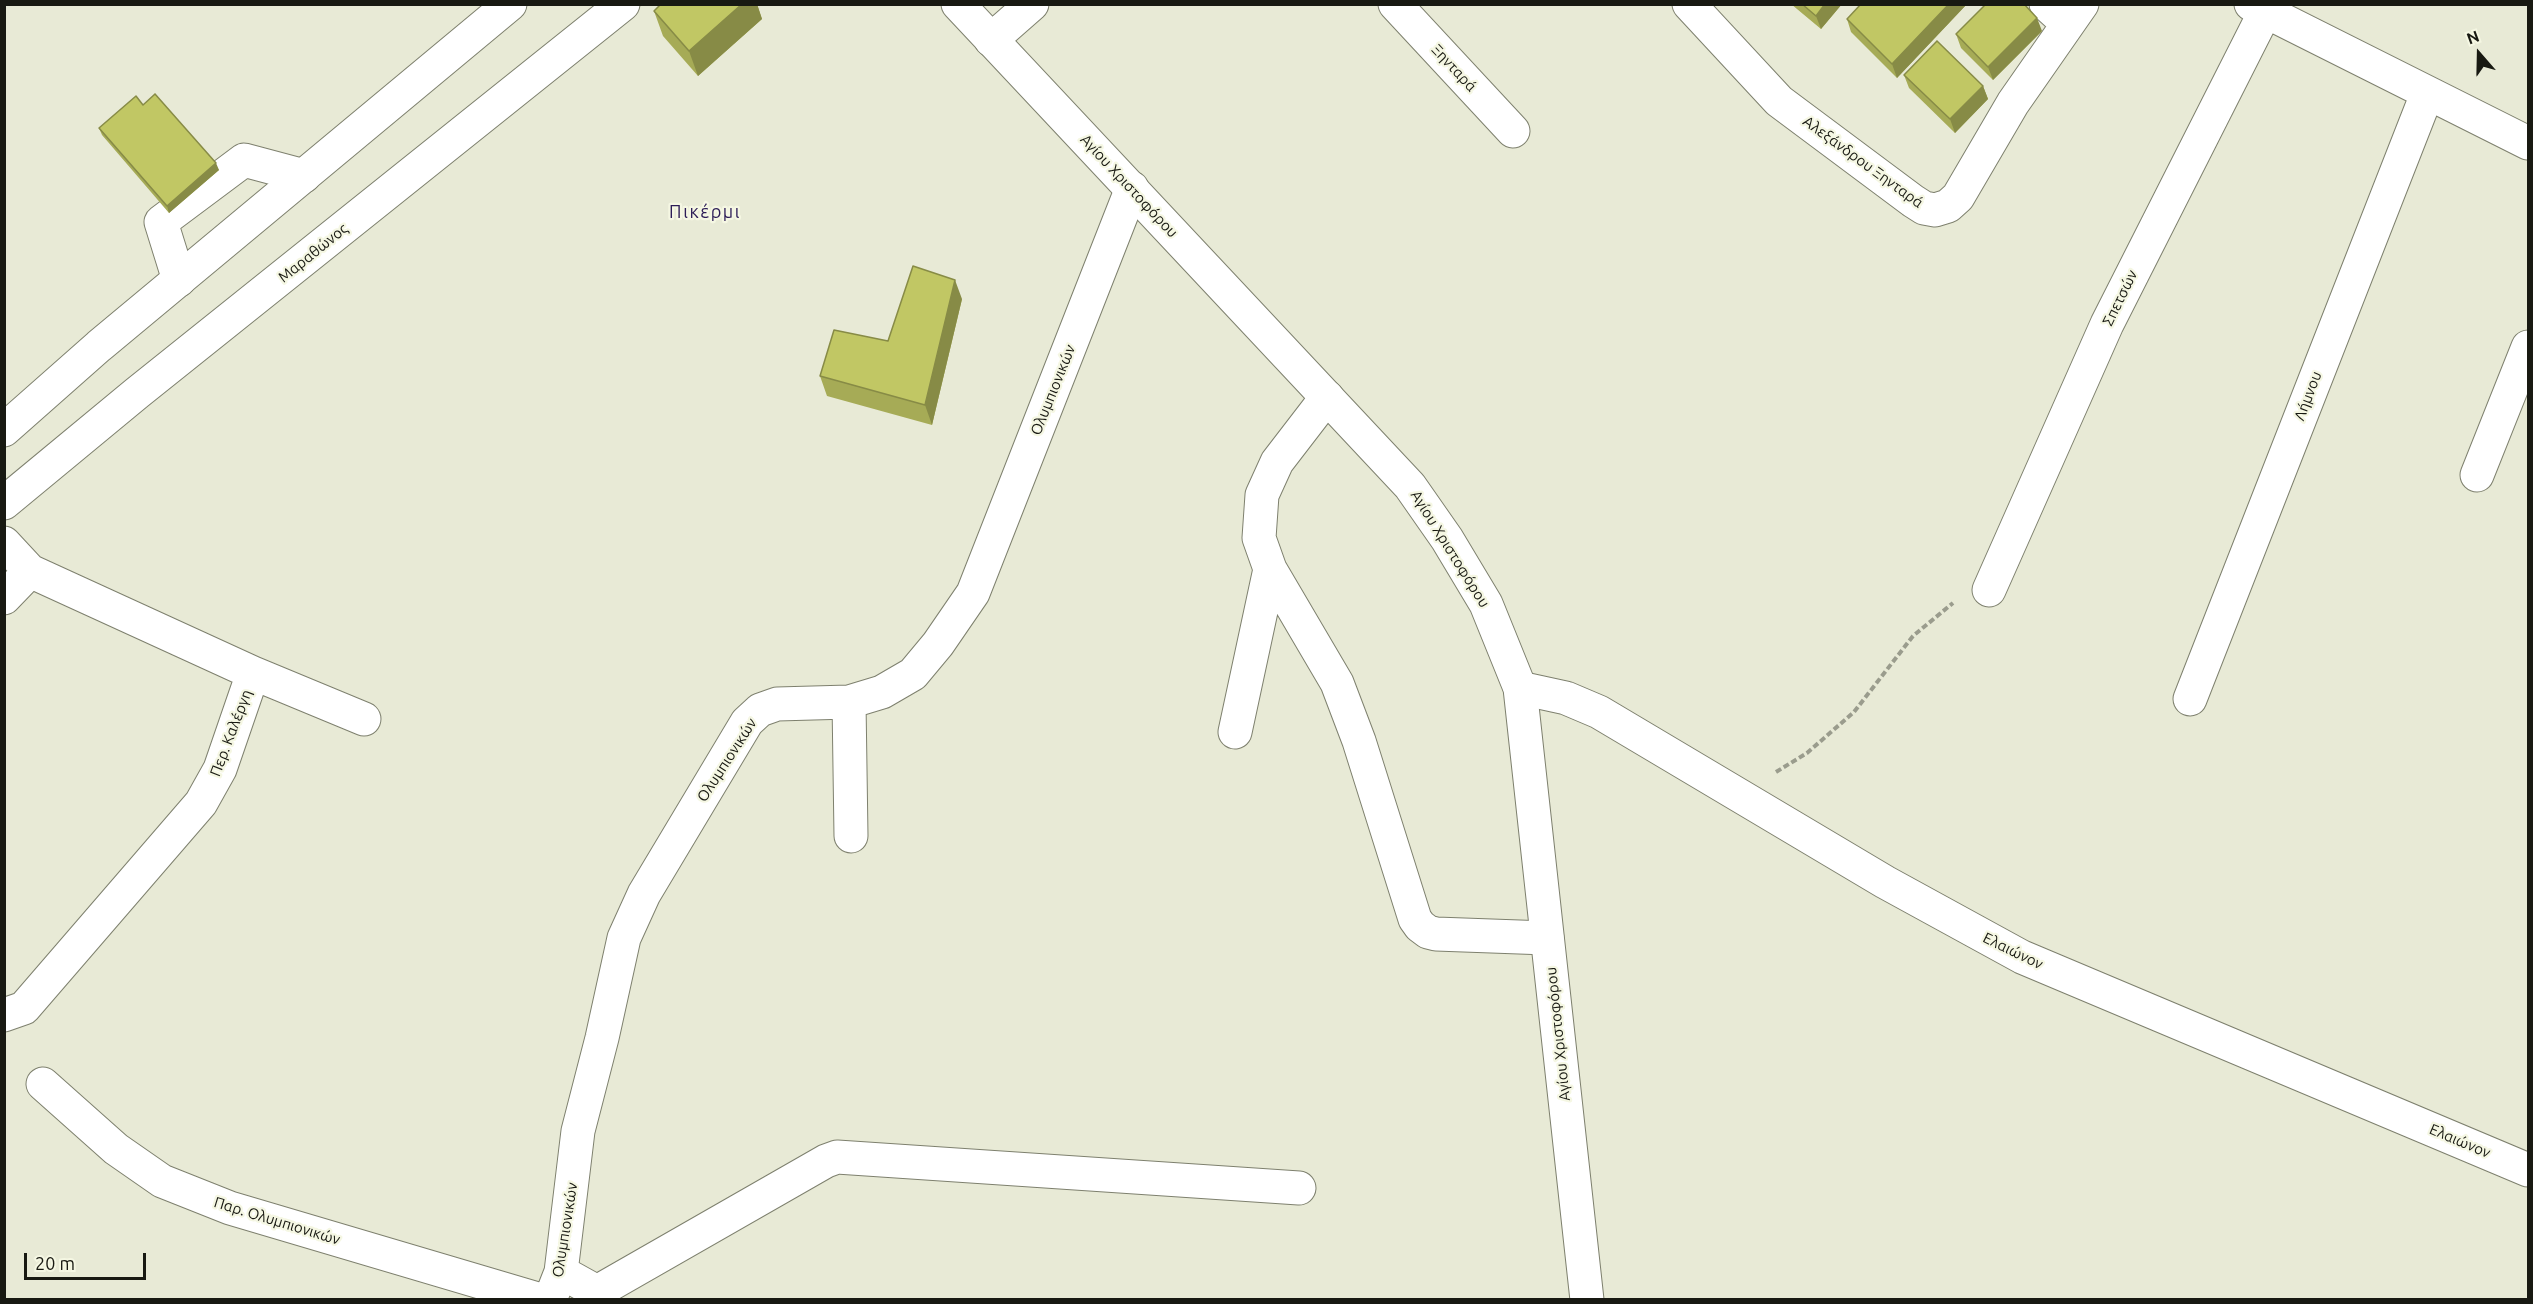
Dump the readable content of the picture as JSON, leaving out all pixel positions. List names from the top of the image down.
{
  "streets": {
    "street": [
      "Ξηνταρά",
      "Αλεξάνδρου Ξηνταρά",
      "Αγίου Χριστοφόρου",
      "Μαραθώνος",
      "Σπετσών",
      "Ολυμπιονικών",
      "Λήμνου",
      "Περ. Καλέργη",
      "Ελαιώνον",
      "Παρ. Ολυμπιονικών"
    ]
  },
  "crossings": [
    ["Αγίου Χριστοφόρου", "Ολυμπιονικών"],
    ["Αγίου Χριστοφόρου", "Ελαιώνον"],
    ["Σπετσών", "Λήμνου"]
  ],
  "districts": ["Πικέρμι"],
  "scale_bar": "20 m",
  "north": "top"
}
